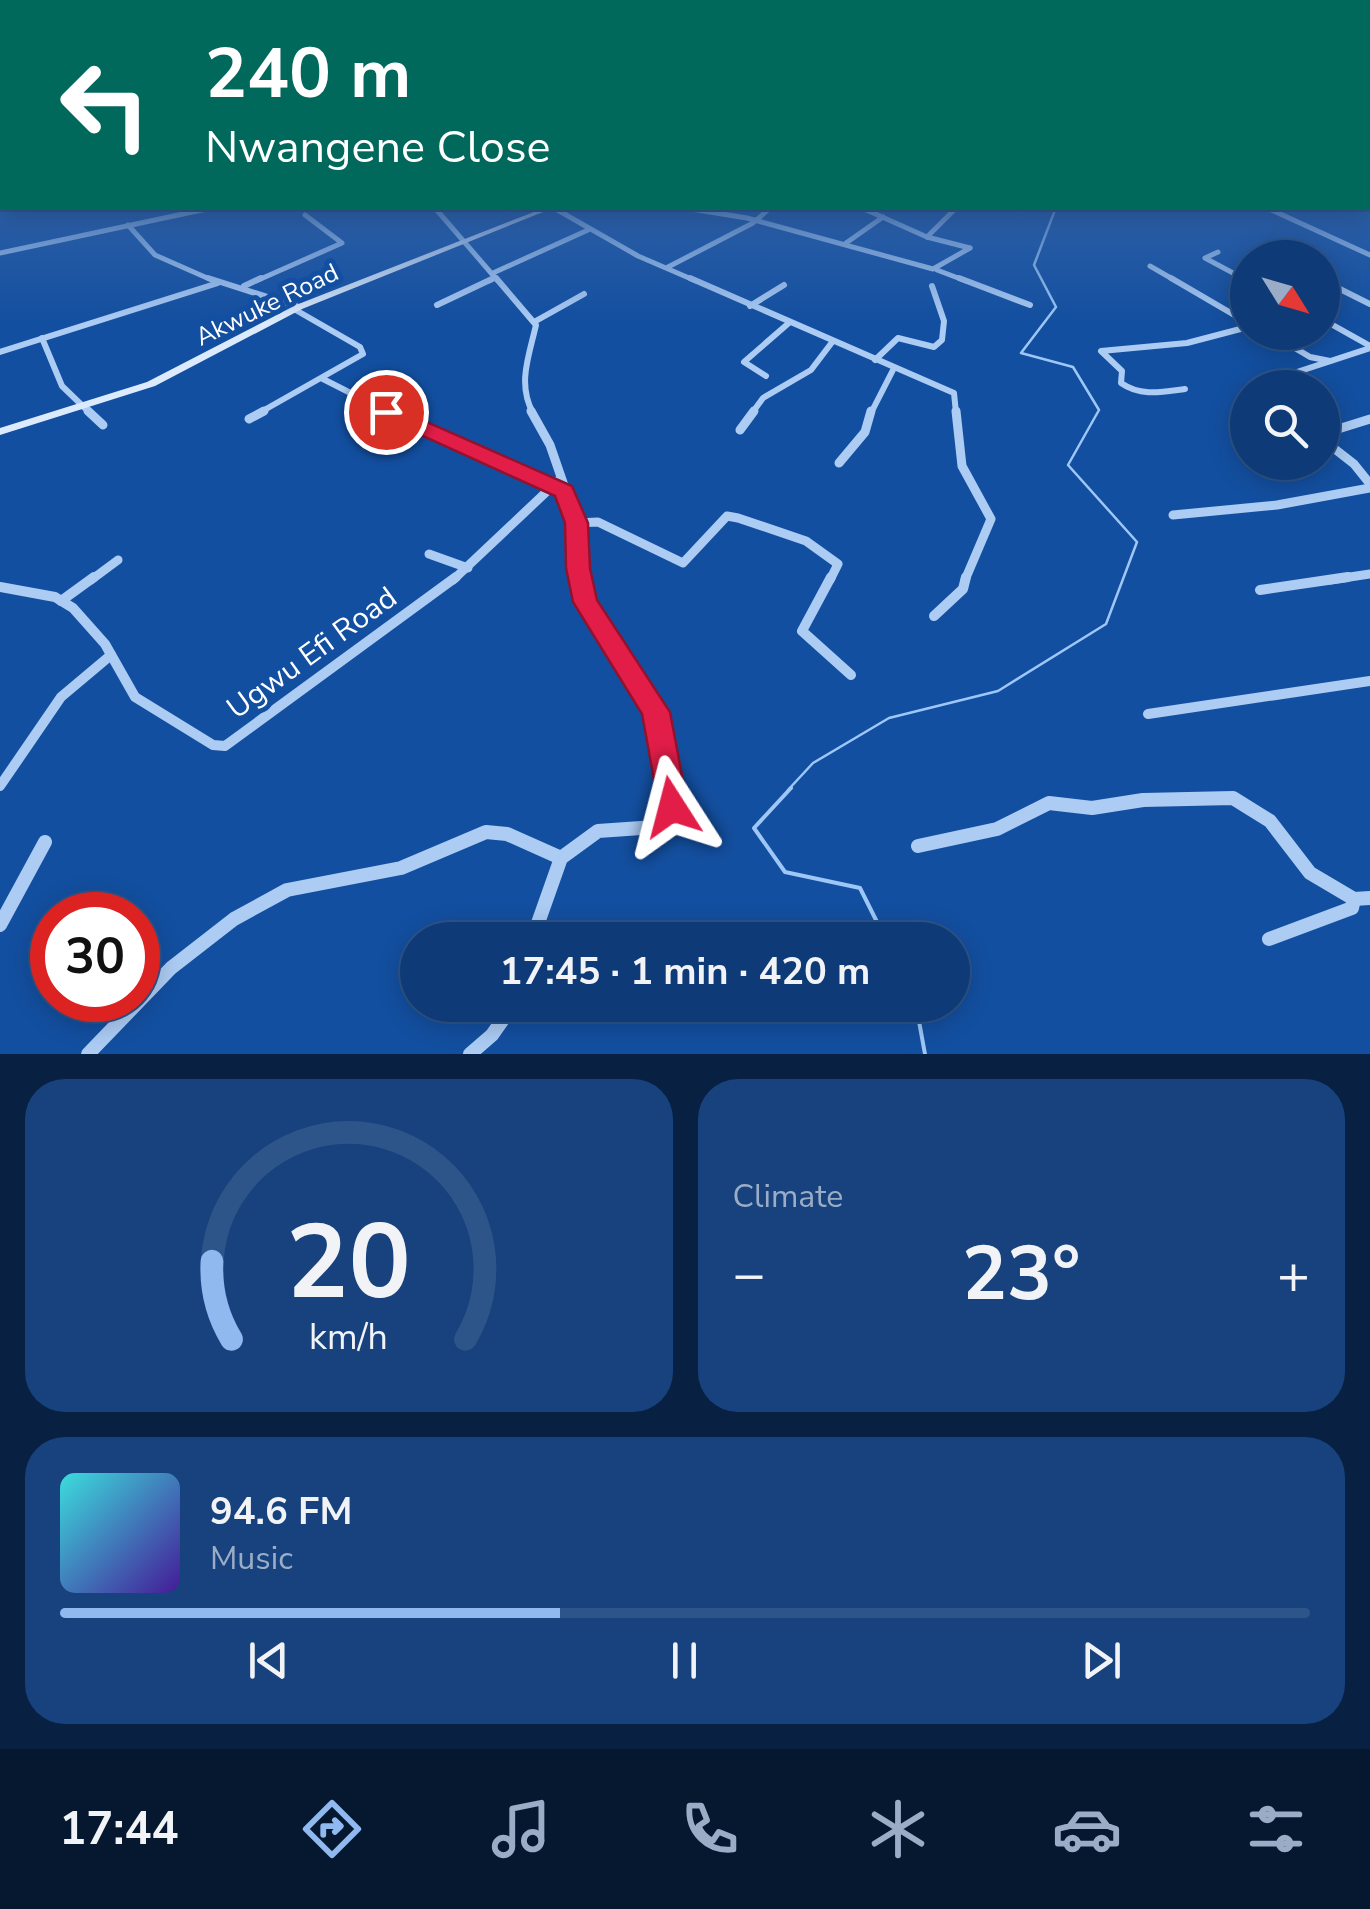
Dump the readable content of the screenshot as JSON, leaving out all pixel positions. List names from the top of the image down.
{
  "streets": {
    "main road": ["Akwuke Road"],
    "street": ["Ugwu Efi Road"]
  },
  "north": "bottom right",
  "page": {
    "turn": ["240 m", "Nwangene Close"],
    "limit": "30",
    "trip": "17:45 · 1 min · 420 m",
    "tile": "Climate",
    "heat": ["−", "23°", "+"],
    "song": ["94.6 FM", "Music"],
    "tabs": "17:44",
    "gauge": ["20", "km/h"]
  }
}
